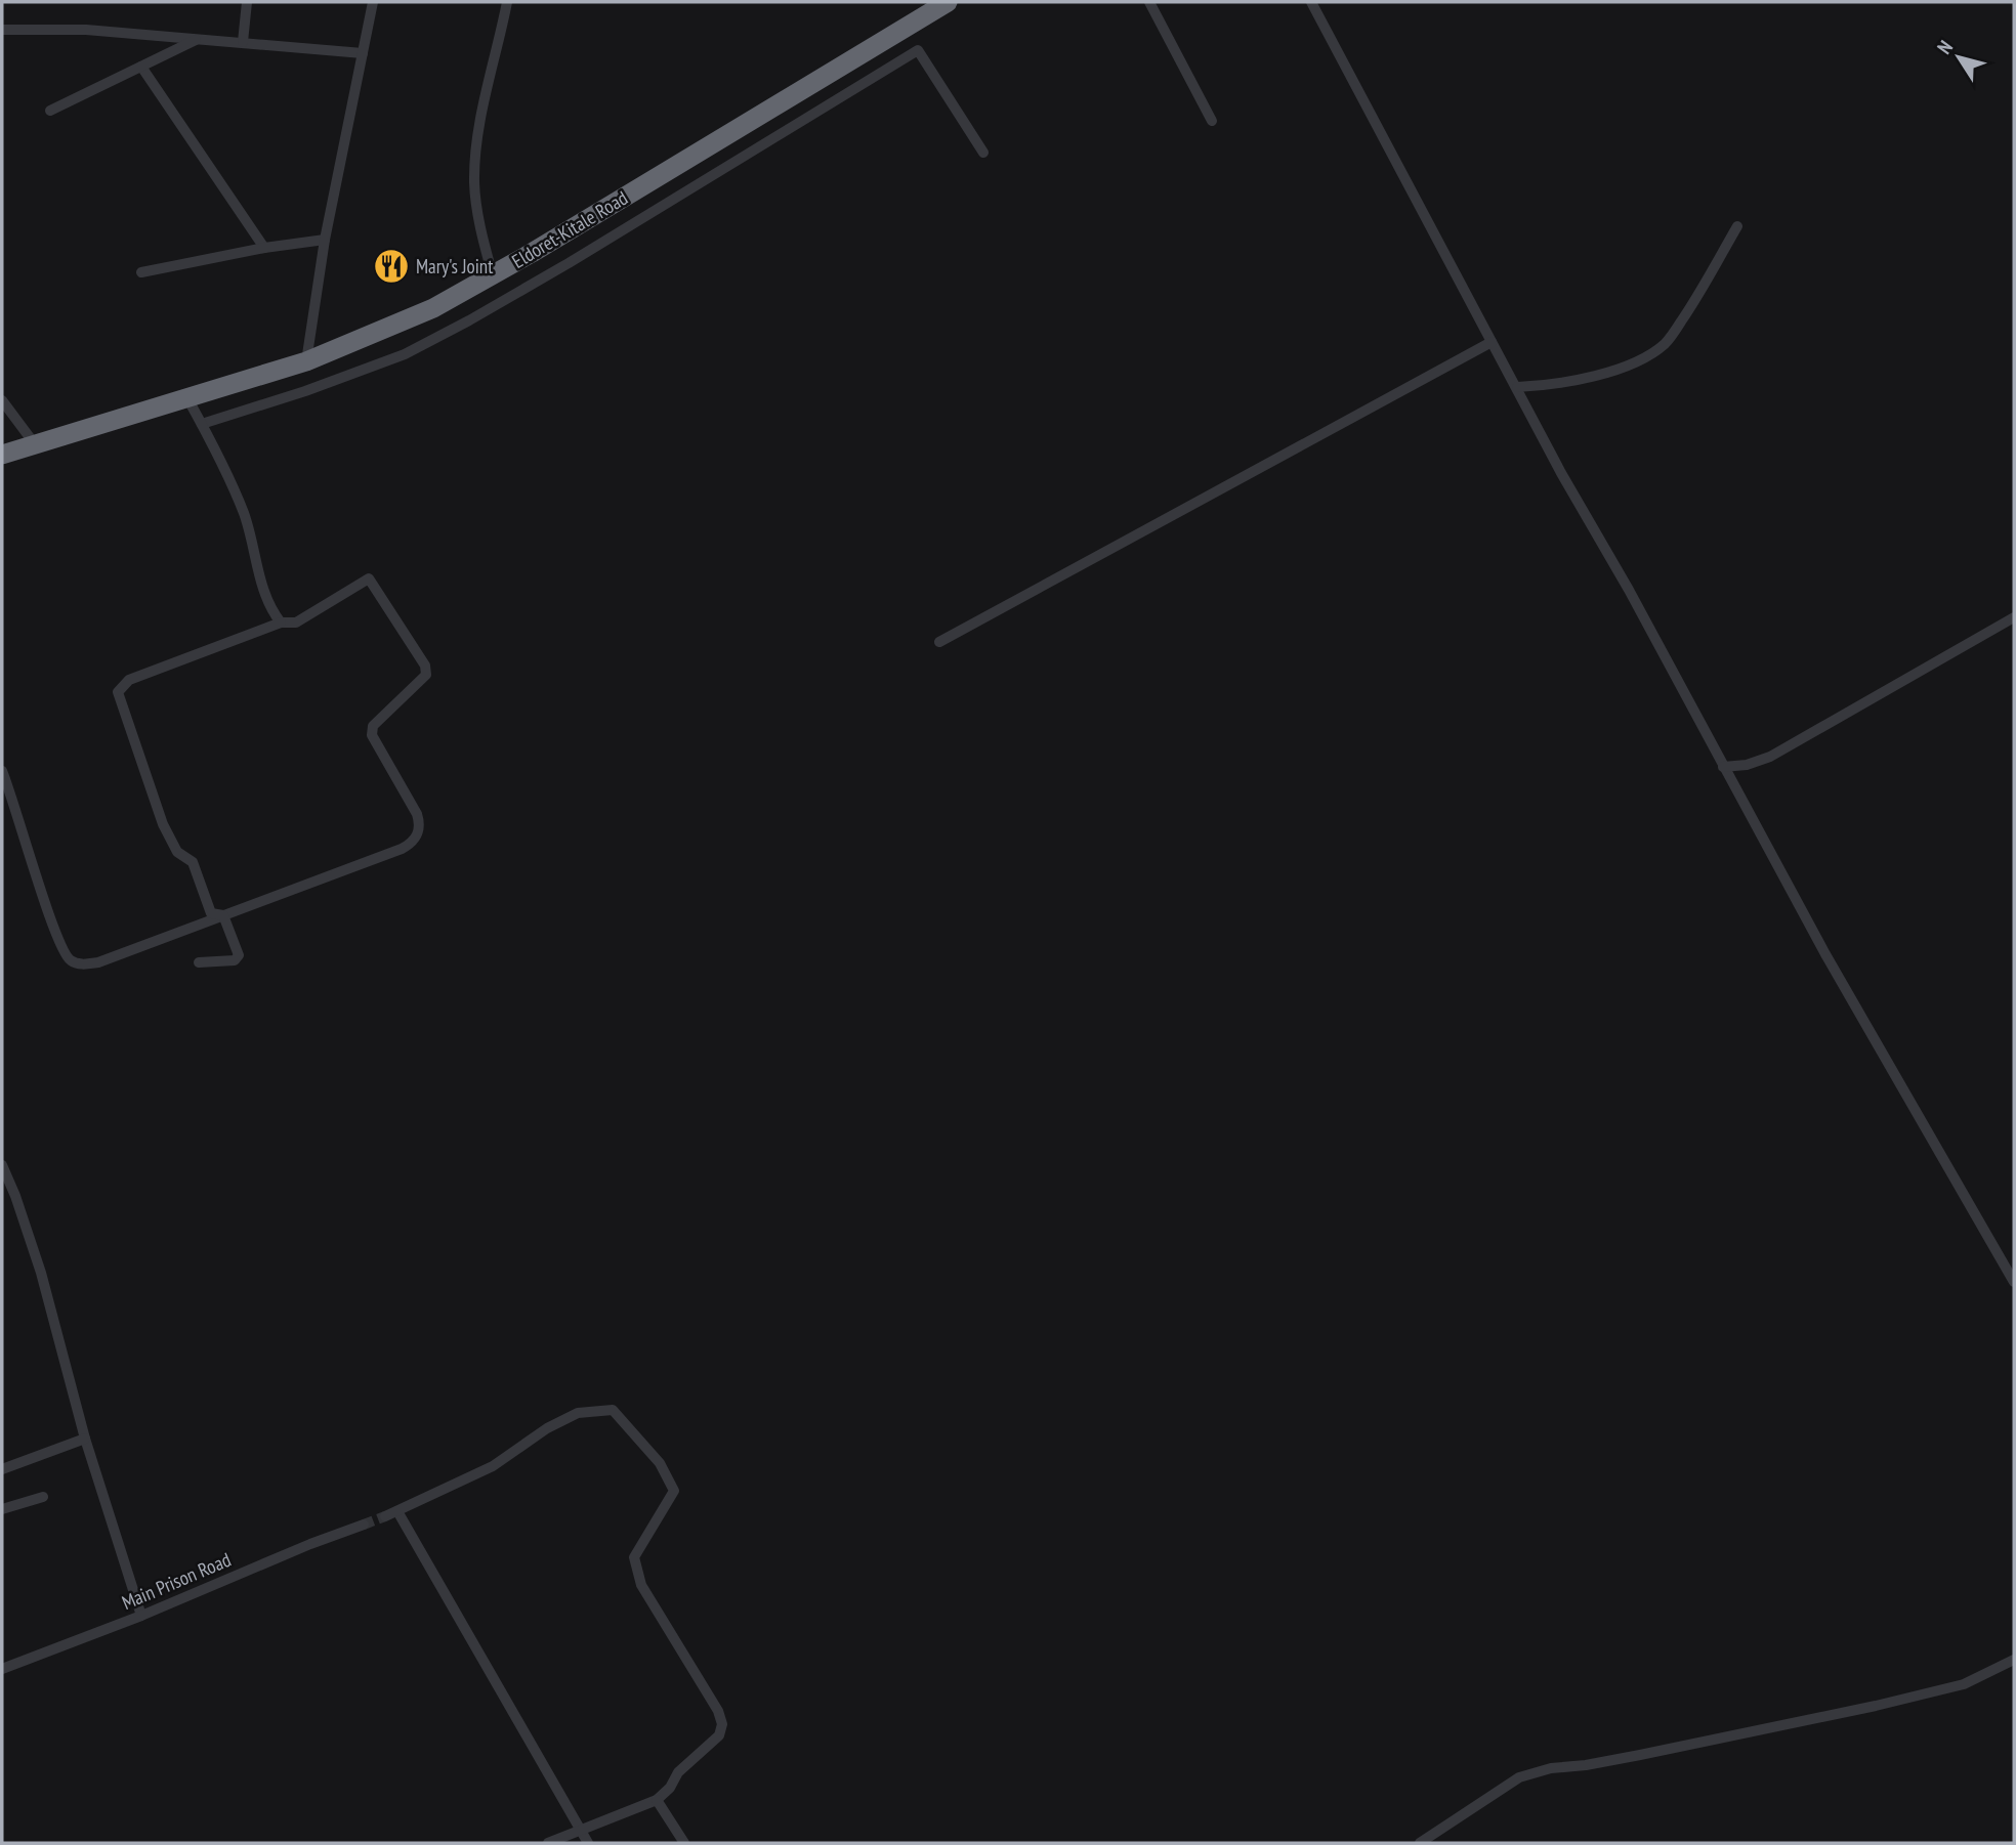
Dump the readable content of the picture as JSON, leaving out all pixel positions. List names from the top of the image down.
{
  "streets": {
    "highway": ["Eldoret-Kitale Road"],
    "street": ["Main Prison Road"]
  },
  "places": {
    "restaurant": ["Mary's Joint"]
  },
  "north": "top left"
}
